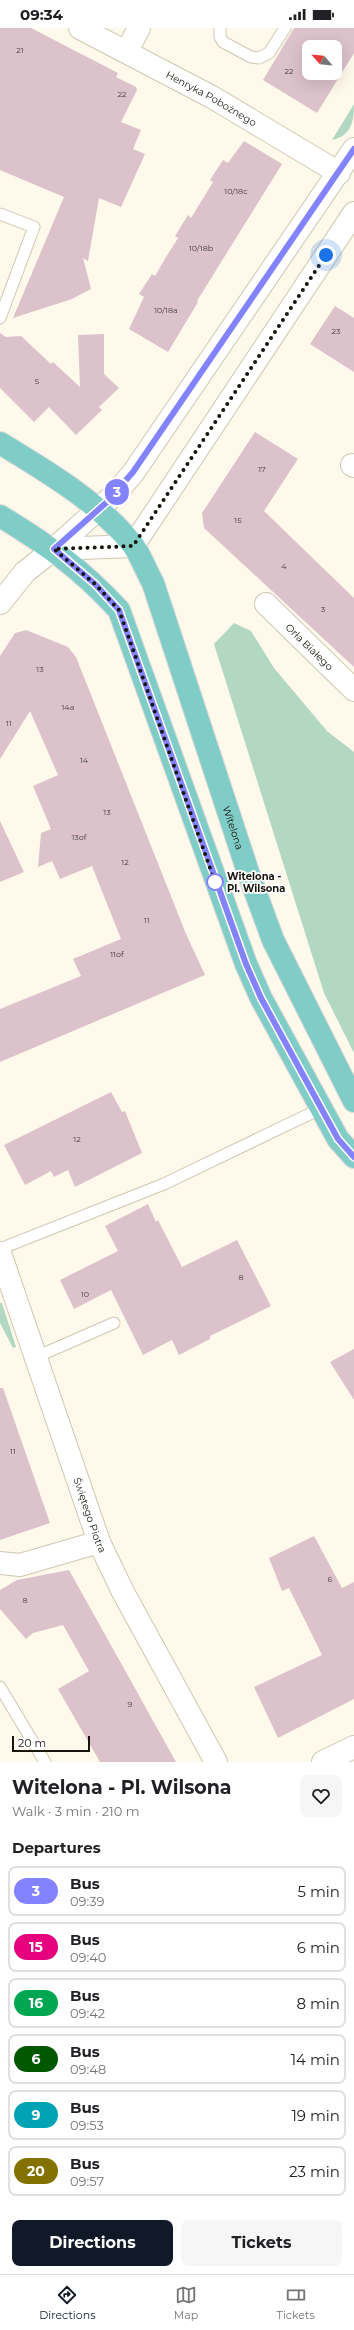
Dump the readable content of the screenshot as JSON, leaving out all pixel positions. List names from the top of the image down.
{
  "streets": {
    "main road": ["Witelona"],
    "street": ["Henryka Pobożnego", "Orła Białego", "Świętego Piotra"]
  },
  "places": ["Witelona - Pl. Wilsona"],
  "lines": ["bus line 3"],
  "house_numbers": [
    "21",
    "22",
    "22",
    "10/18c",
    "10/18b",
    "10/18a",
    "23",
    "5",
    "17",
    "15",
    "4",
    "3",
    "13",
    "14a",
    "11",
    "14",
    "13",
    "13of",
    "12",
    "11",
    "11of",
    "12",
    "8",
    "10",
    "11",
    "6",
    "8",
    "9"
  ],
  "scale_bar": "20 m",
  "north": "top left",
  "page": {
    "status": "09:34",
    "on_map": "3",
    "scale": "20 m",
    "heading": [
      ["Witelona - Pl. Wilsona", "Walk · 3 min · 210 m"],
      "Departures"
    ],
    "list": [
      {
        "mark": "3",
        "name": "Bus",
        "note": "09:39",
        "value": "5 min"
      },
      {
        "mark": "15",
        "name": "Bus",
        "note": "09:40",
        "value": "6 min"
      },
      {
        "mark": "16",
        "name": "Bus",
        "note": "09:42",
        "value": "8 min"
      },
      {
        "mark": "6",
        "name": "Bus",
        "note": "09:48",
        "value": "14 min"
      },
      {
        "mark": "9",
        "name": "Bus",
        "note": "09:53",
        "value": "19 min"
      },
      {
        "mark": "20",
        "name": "Bus",
        "note": "09:57",
        "value": "23 min"
      }
    ],
    "buttons": ["Directions", "Tickets"],
    "tabs": ["Directions", "Map", "Tickets"]
  }
}
